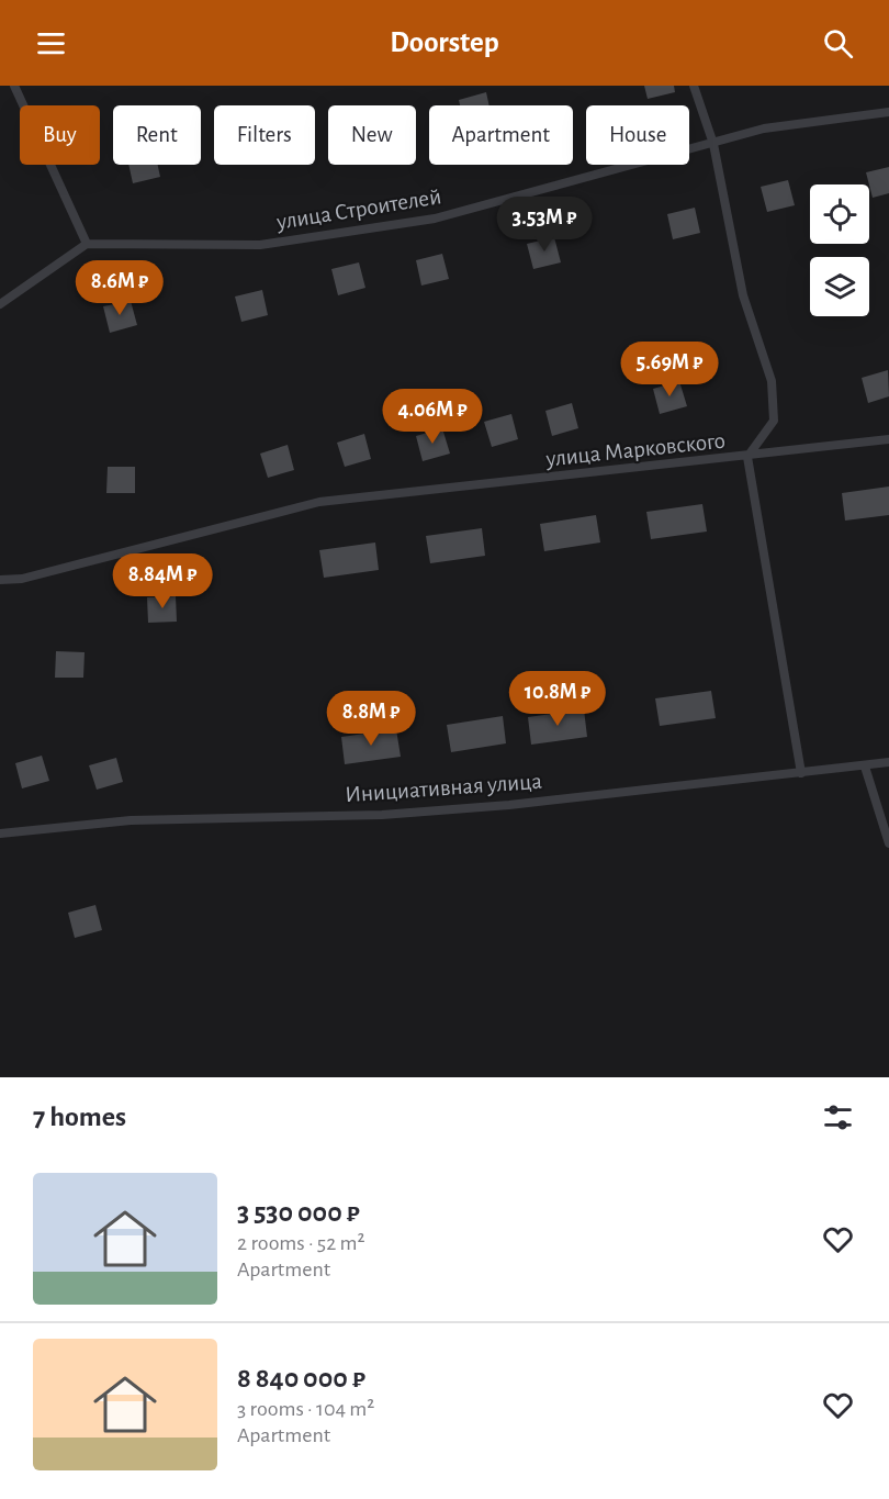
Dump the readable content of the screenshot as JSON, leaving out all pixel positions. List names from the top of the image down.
{
  "streets": {
    "lane": ["улица Строителей", "улица Марковского", "Инициативная улица"]
  },
  "page": {
    "header": "Doorstep",
    "chip": [
      "Buy",
      "Rent",
      "Filters",
      "New",
      "Apartment",
      "House"
    ],
    "price": [
      "3.53M ₽",
      "8.6M ₽",
      "5.69M ₽",
      "4.06M ₽",
      "8.84M ₽",
      "10.8M ₽",
      "8.8M ₽"
    ],
    "heading": "7 homes",
    "list": [
      {
        "name": "3 530 000 ₽",
        "note": "2 rooms · 52 m² · Apartment"
      },
      {
        "name": "8 840 000 ₽",
        "note": "3 rooms · 104 m² · Apartment"
      }
    ]
  }
}
